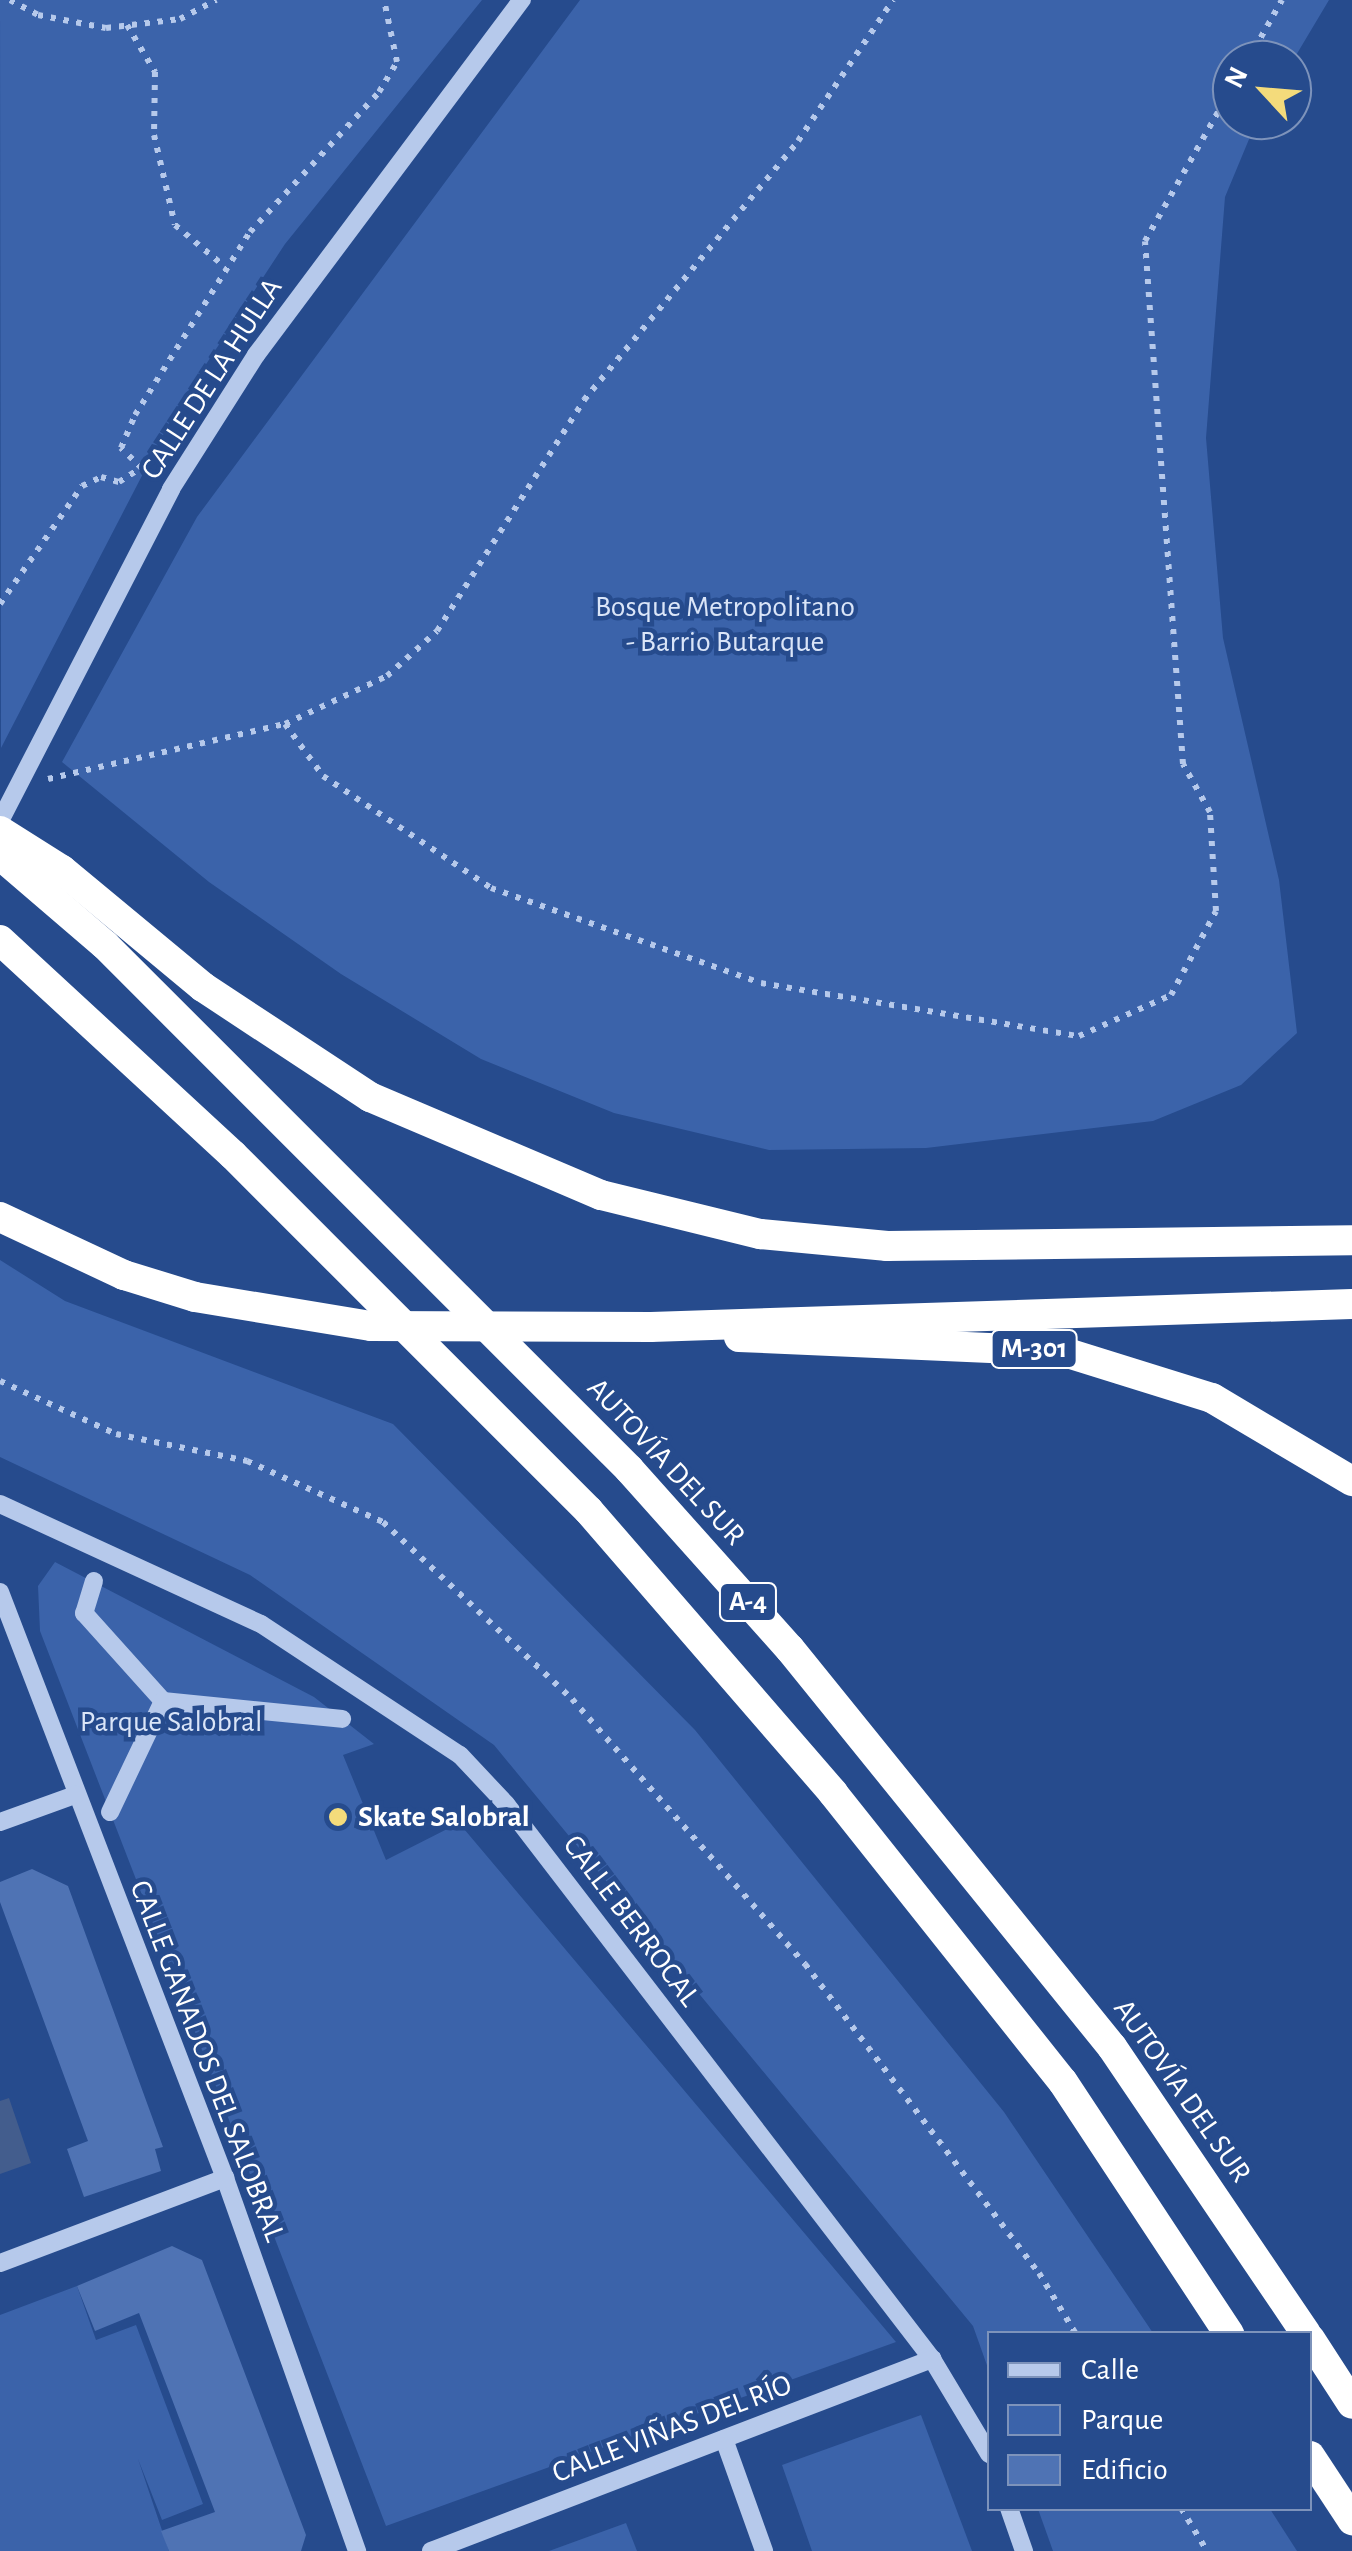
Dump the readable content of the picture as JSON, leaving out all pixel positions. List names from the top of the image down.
{
  "streets": {
    "highway": ["M-301", "AUTOVÍA DEL SUR", "A-4"],
    "street": [
      "CALLE DE LA HULLA",
      "CALLE BERROCAL",
      "CALLE GANADOS DEL SALOBRAL",
      "CALLE VIÑAS DEL RÍO"
    ]
  },
  "crossings": [
    ["AUTOVÍA DEL SUR", "A-4"],
    ["CALLE BERROCAL", "CALLE VIÑAS DEL RÍO"]
  ],
  "parks": ["Bosque Metropolitano - Barrio Butarque", "Parque Salobral"],
  "places": ["Skate Salobral"],
  "legend": ["Calle", "Parque", "Edificio"],
  "north": "top left"
}
